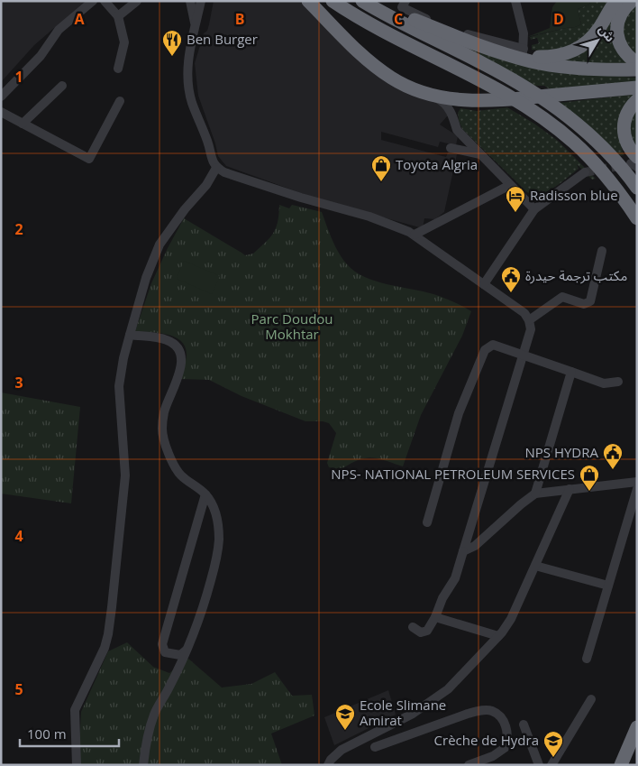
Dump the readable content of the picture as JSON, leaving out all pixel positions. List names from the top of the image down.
{
  "parks": ["Parc Doudou Mokhtar"],
  "places": {
    "restaurant": ["Ben Burger"],
    "shop": ["Toyota Algria", "NPS- NATIONAL PETROLEUM SERVICES"],
    "hotel": ["Radisson blue"],
    "public building": ["مكتب ترجمة حيدرة", "NPS HYDRA"],
    "school or university": ["Ecole Slimane Amirat", "Crèche de Hydra"]
  },
  "scale_bar": "100 m",
  "north": "top right",
  "grid": {
    "columns": [
      "A",
      "B",
      "C",
      "D"
    ],
    "rows": [
      "1",
      "2",
      "3",
      "4",
      "5"
    ]
  }
}
